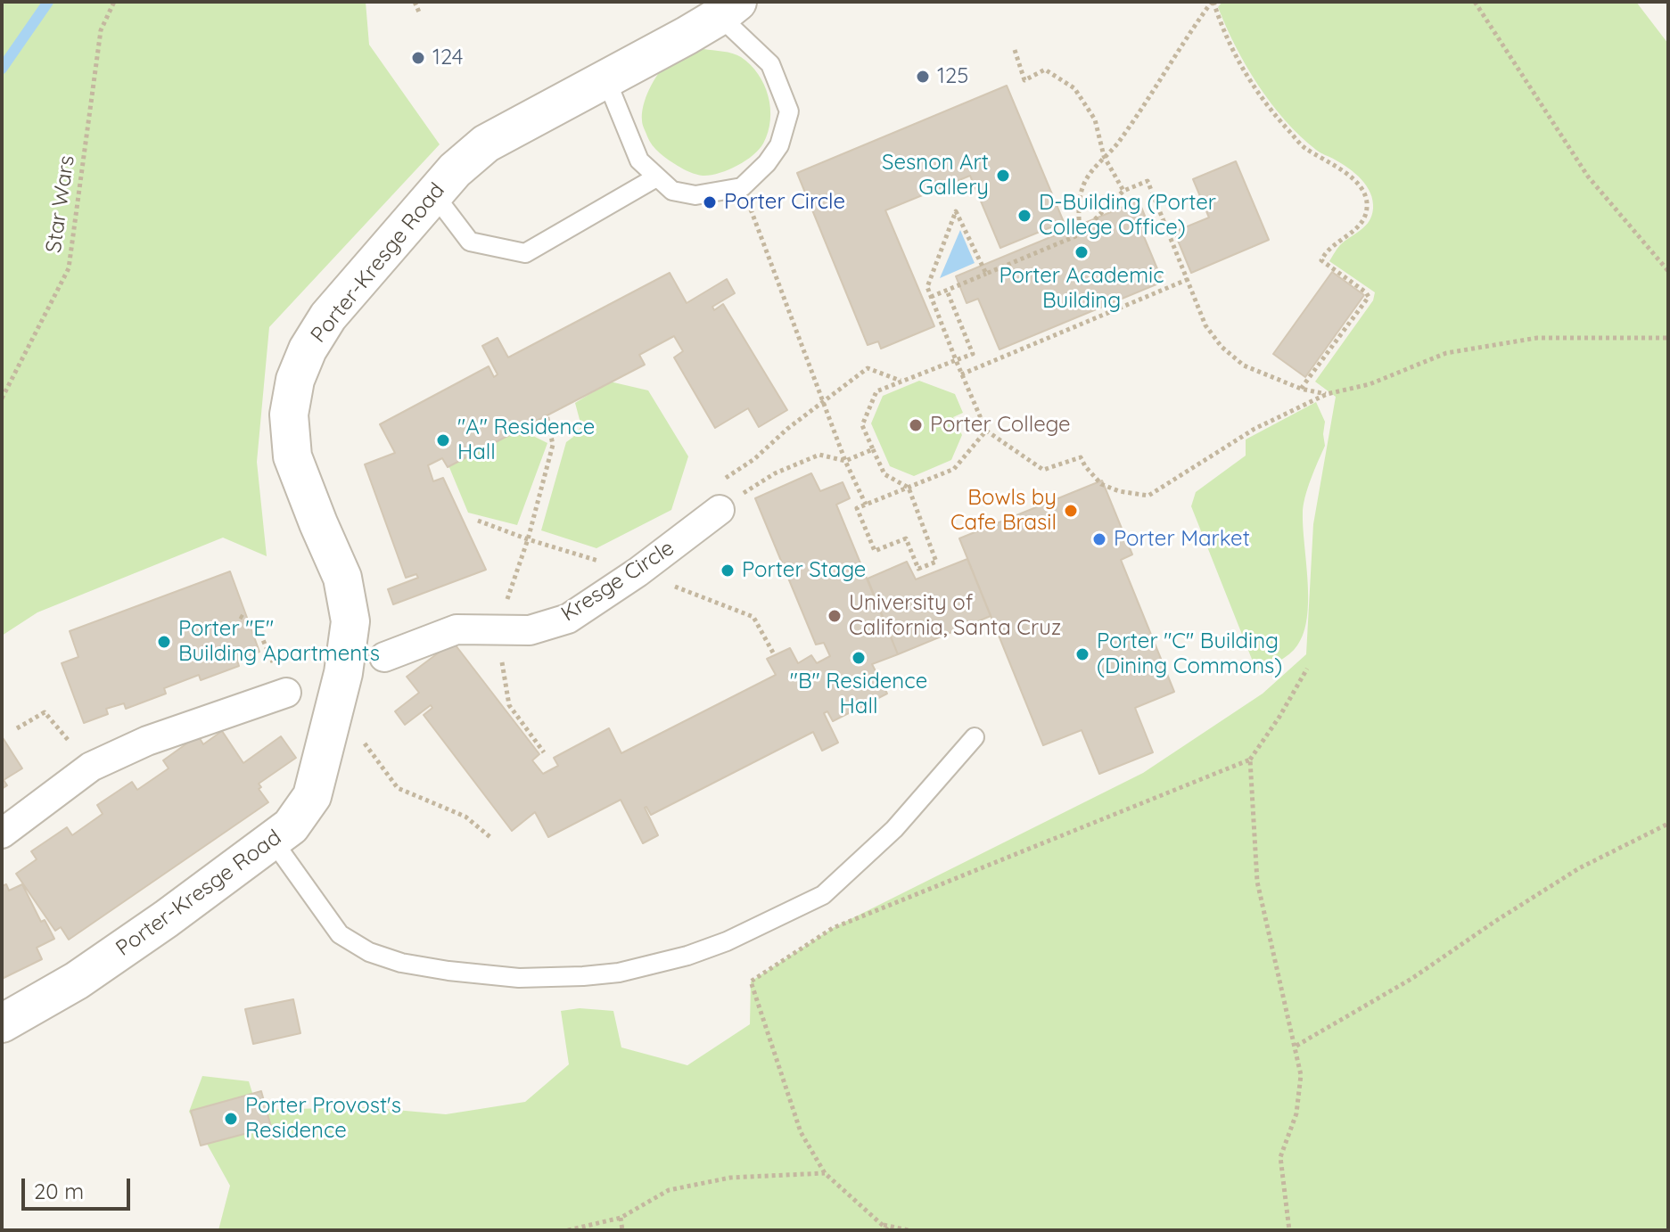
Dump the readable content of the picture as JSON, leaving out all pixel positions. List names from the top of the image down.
{
  "streets": {
    "street": ["Porter-Kresge Road", "Kresge Circle"],
    "path": ["Star Wars"]
  },
  "places": [
    "124",
    "125",
    "Sesnon Art Gallery",
    "Porter Circle",
    "D-Building (Porter College Office)",
    "Porter Academic Building",
    "Porter College",
    "\"A\" Residence Hall",
    "Bowls by Cafe Brasil",
    "Porter Market",
    "Porter Stage",
    "University of California, Santa Cruz",
    "Porter \"E\" Building Apartments",
    "Porter \"C\" Building (Dining Commons)",
    "\"B\" Residence Hall",
    "Porter Provost's Residence"
  ],
  "scale_bar": "20 m"
}
